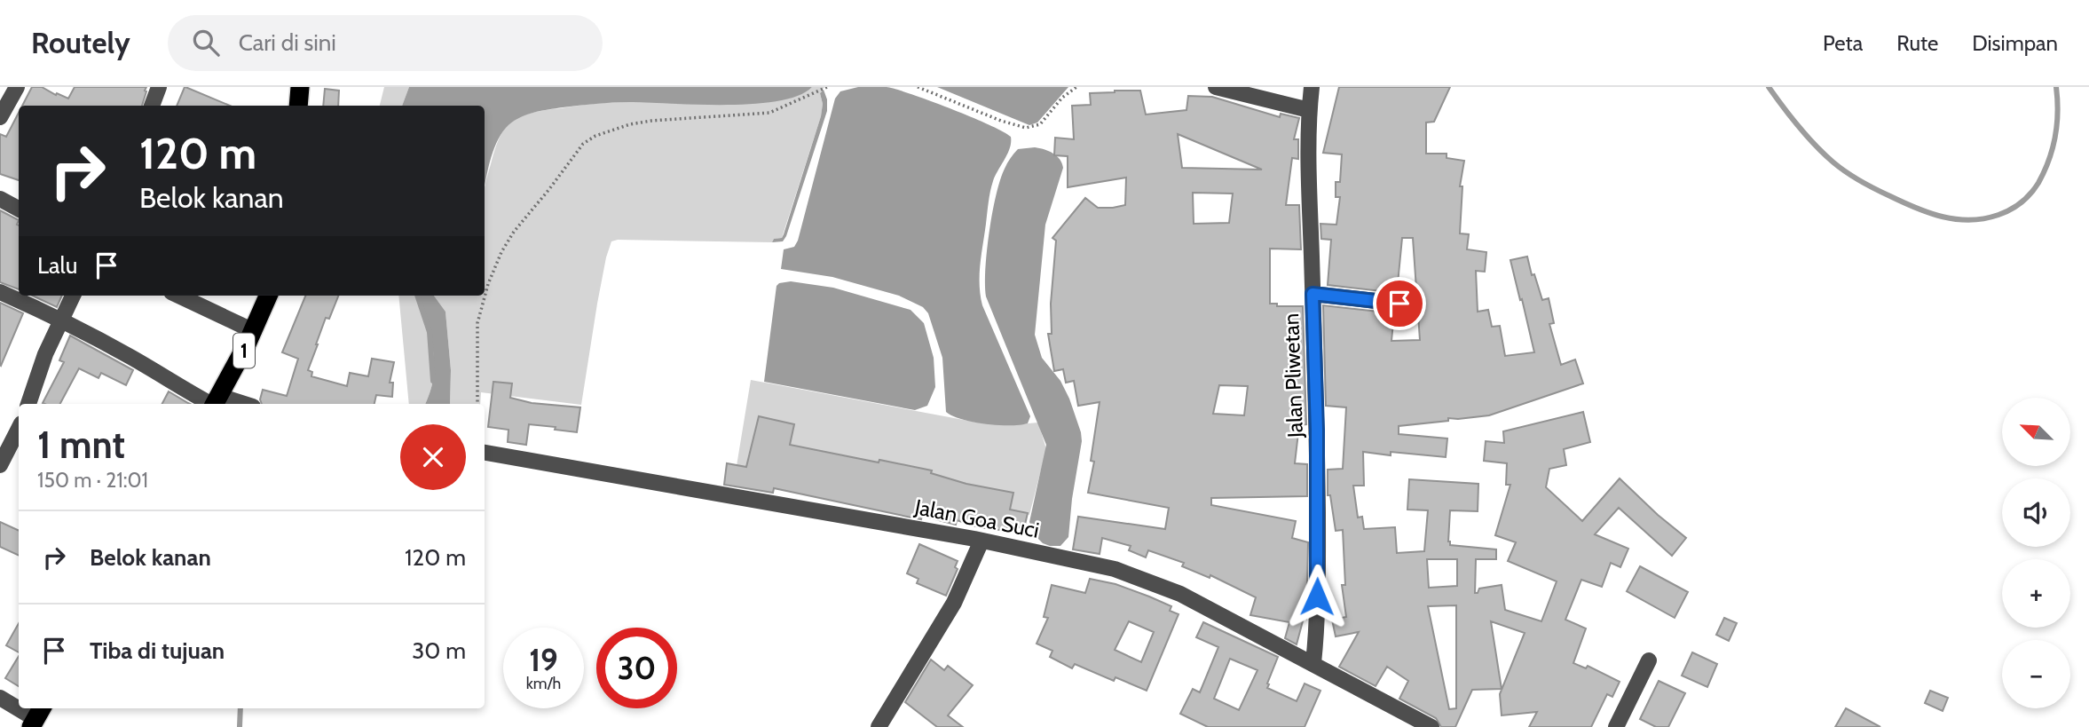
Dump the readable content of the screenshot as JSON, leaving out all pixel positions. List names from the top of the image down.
{
  "streets": {
    "highway": ["1"],
    "street": ["Jalan Pliwetan", "Jalan Goa Suci"]
  },
  "crossings": [
    ["Jalan Pliwetan", "Jalan Goa Suci"]
  ],
  "north": "top left",
  "page": {
    "header": "Routely",
    "search": "Cari di sini",
    "nav": ["Peta", "Rute", "Disimpan"],
    "turn": ["120 m", "Belok kanan"],
    "then": "Lalu",
    "map_buttons": ["+", "−"],
    "heading": ["1 mnt", "150 m · 21:01"],
    "list": [
      {
        "name": "Belok kanan",
        "value": "120 m"
      },
      {
        "name": "Tiba di tujuan",
        "value": "30 m"
      }
    ],
    "speed": "19 km/h",
    "limit": "30"
  }
}
